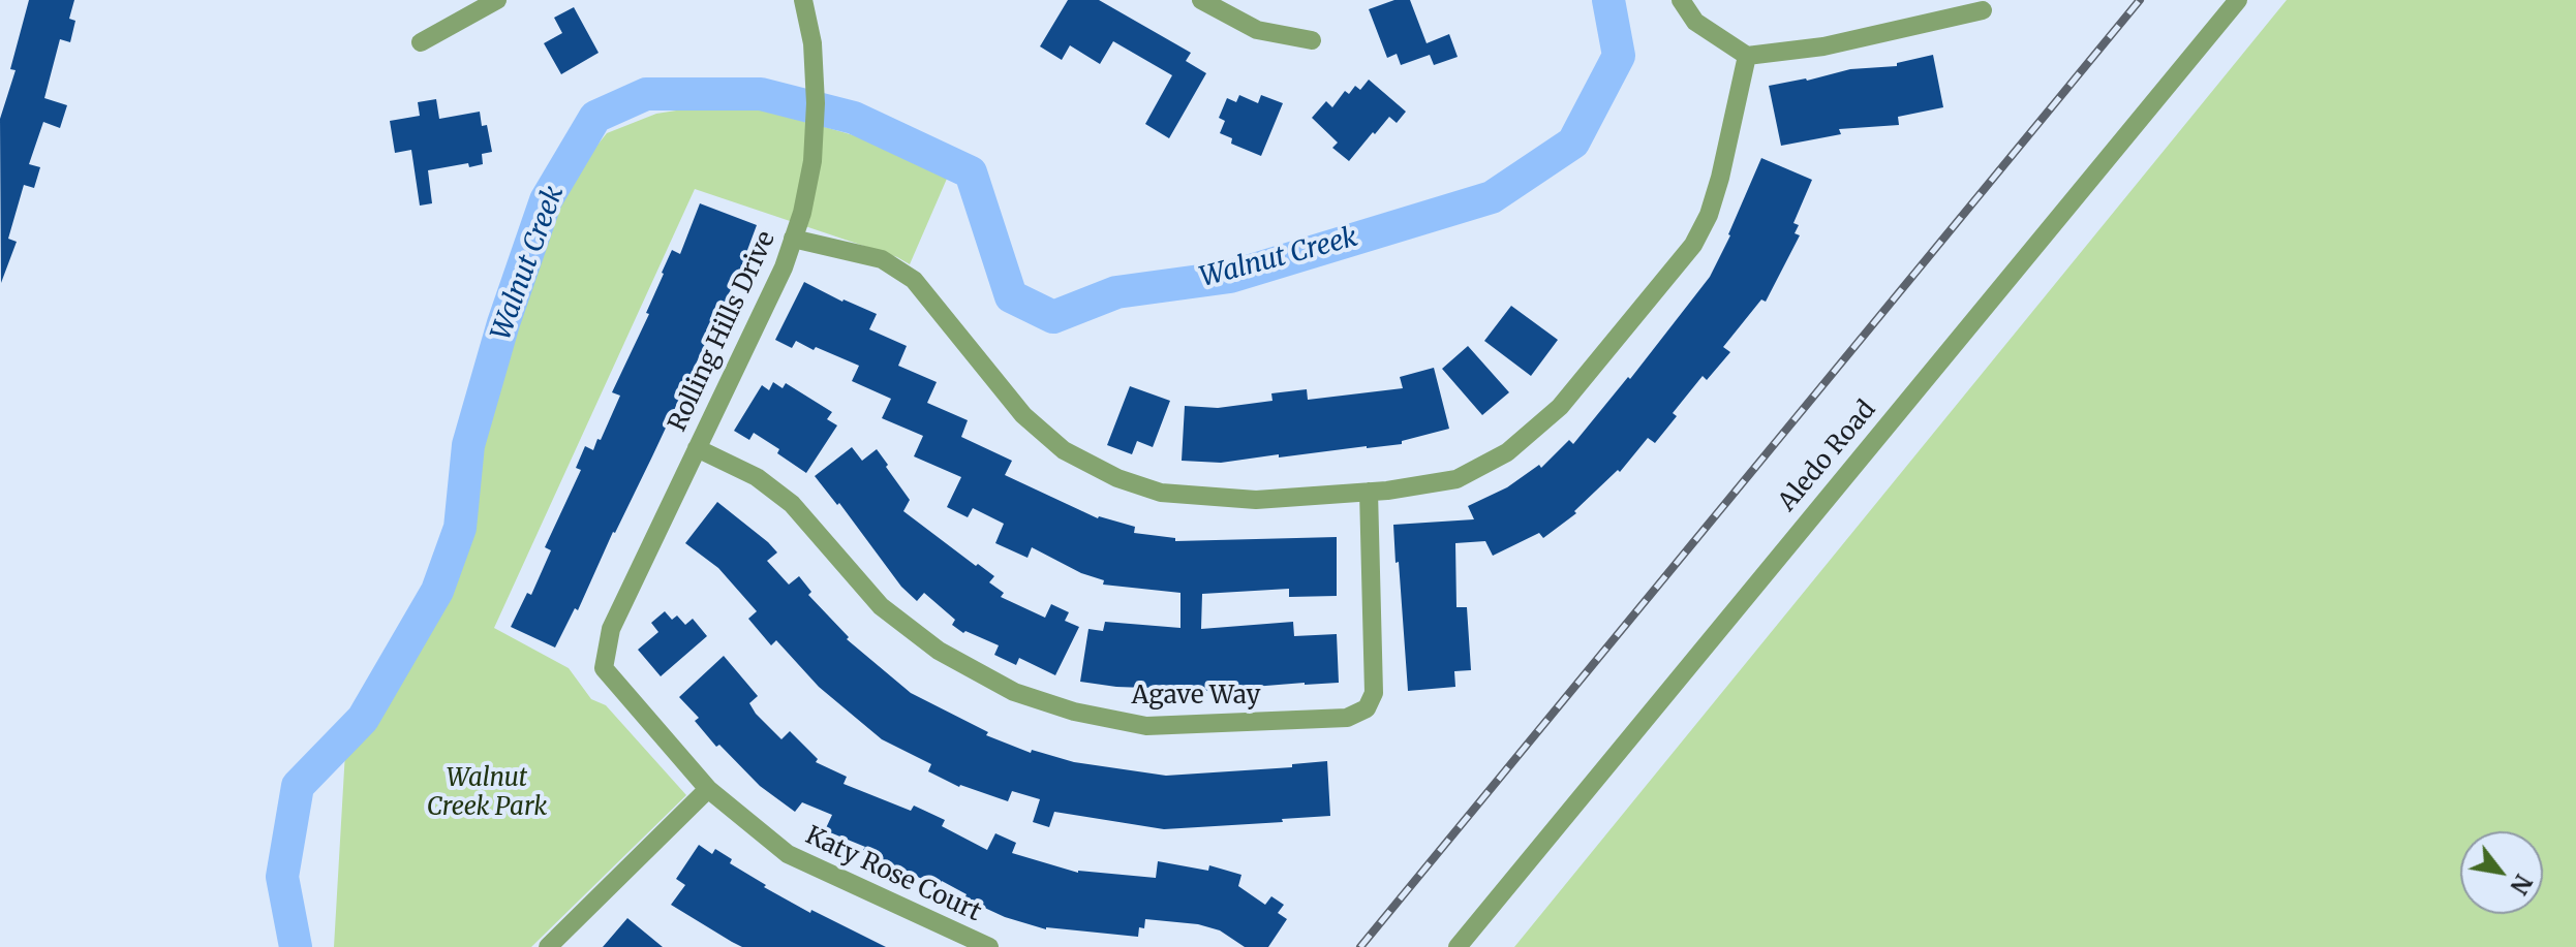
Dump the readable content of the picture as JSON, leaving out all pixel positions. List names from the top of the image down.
{
  "streets": {
    "street": [
      "Rolling Hills Drive",
      "Aledo Road",
      "Agave Way",
      "Katy Rose Court"
    ]
  },
  "crossings": [
    ["Rolling Hills Drive", "Agave Way"],
    ["Rolling Hills Drive", "Katy Rose Court"]
  ],
  "water": ["Walnut Creek"],
  "parks": ["Walnut Creek Park"],
  "north": "bottom right"
}
